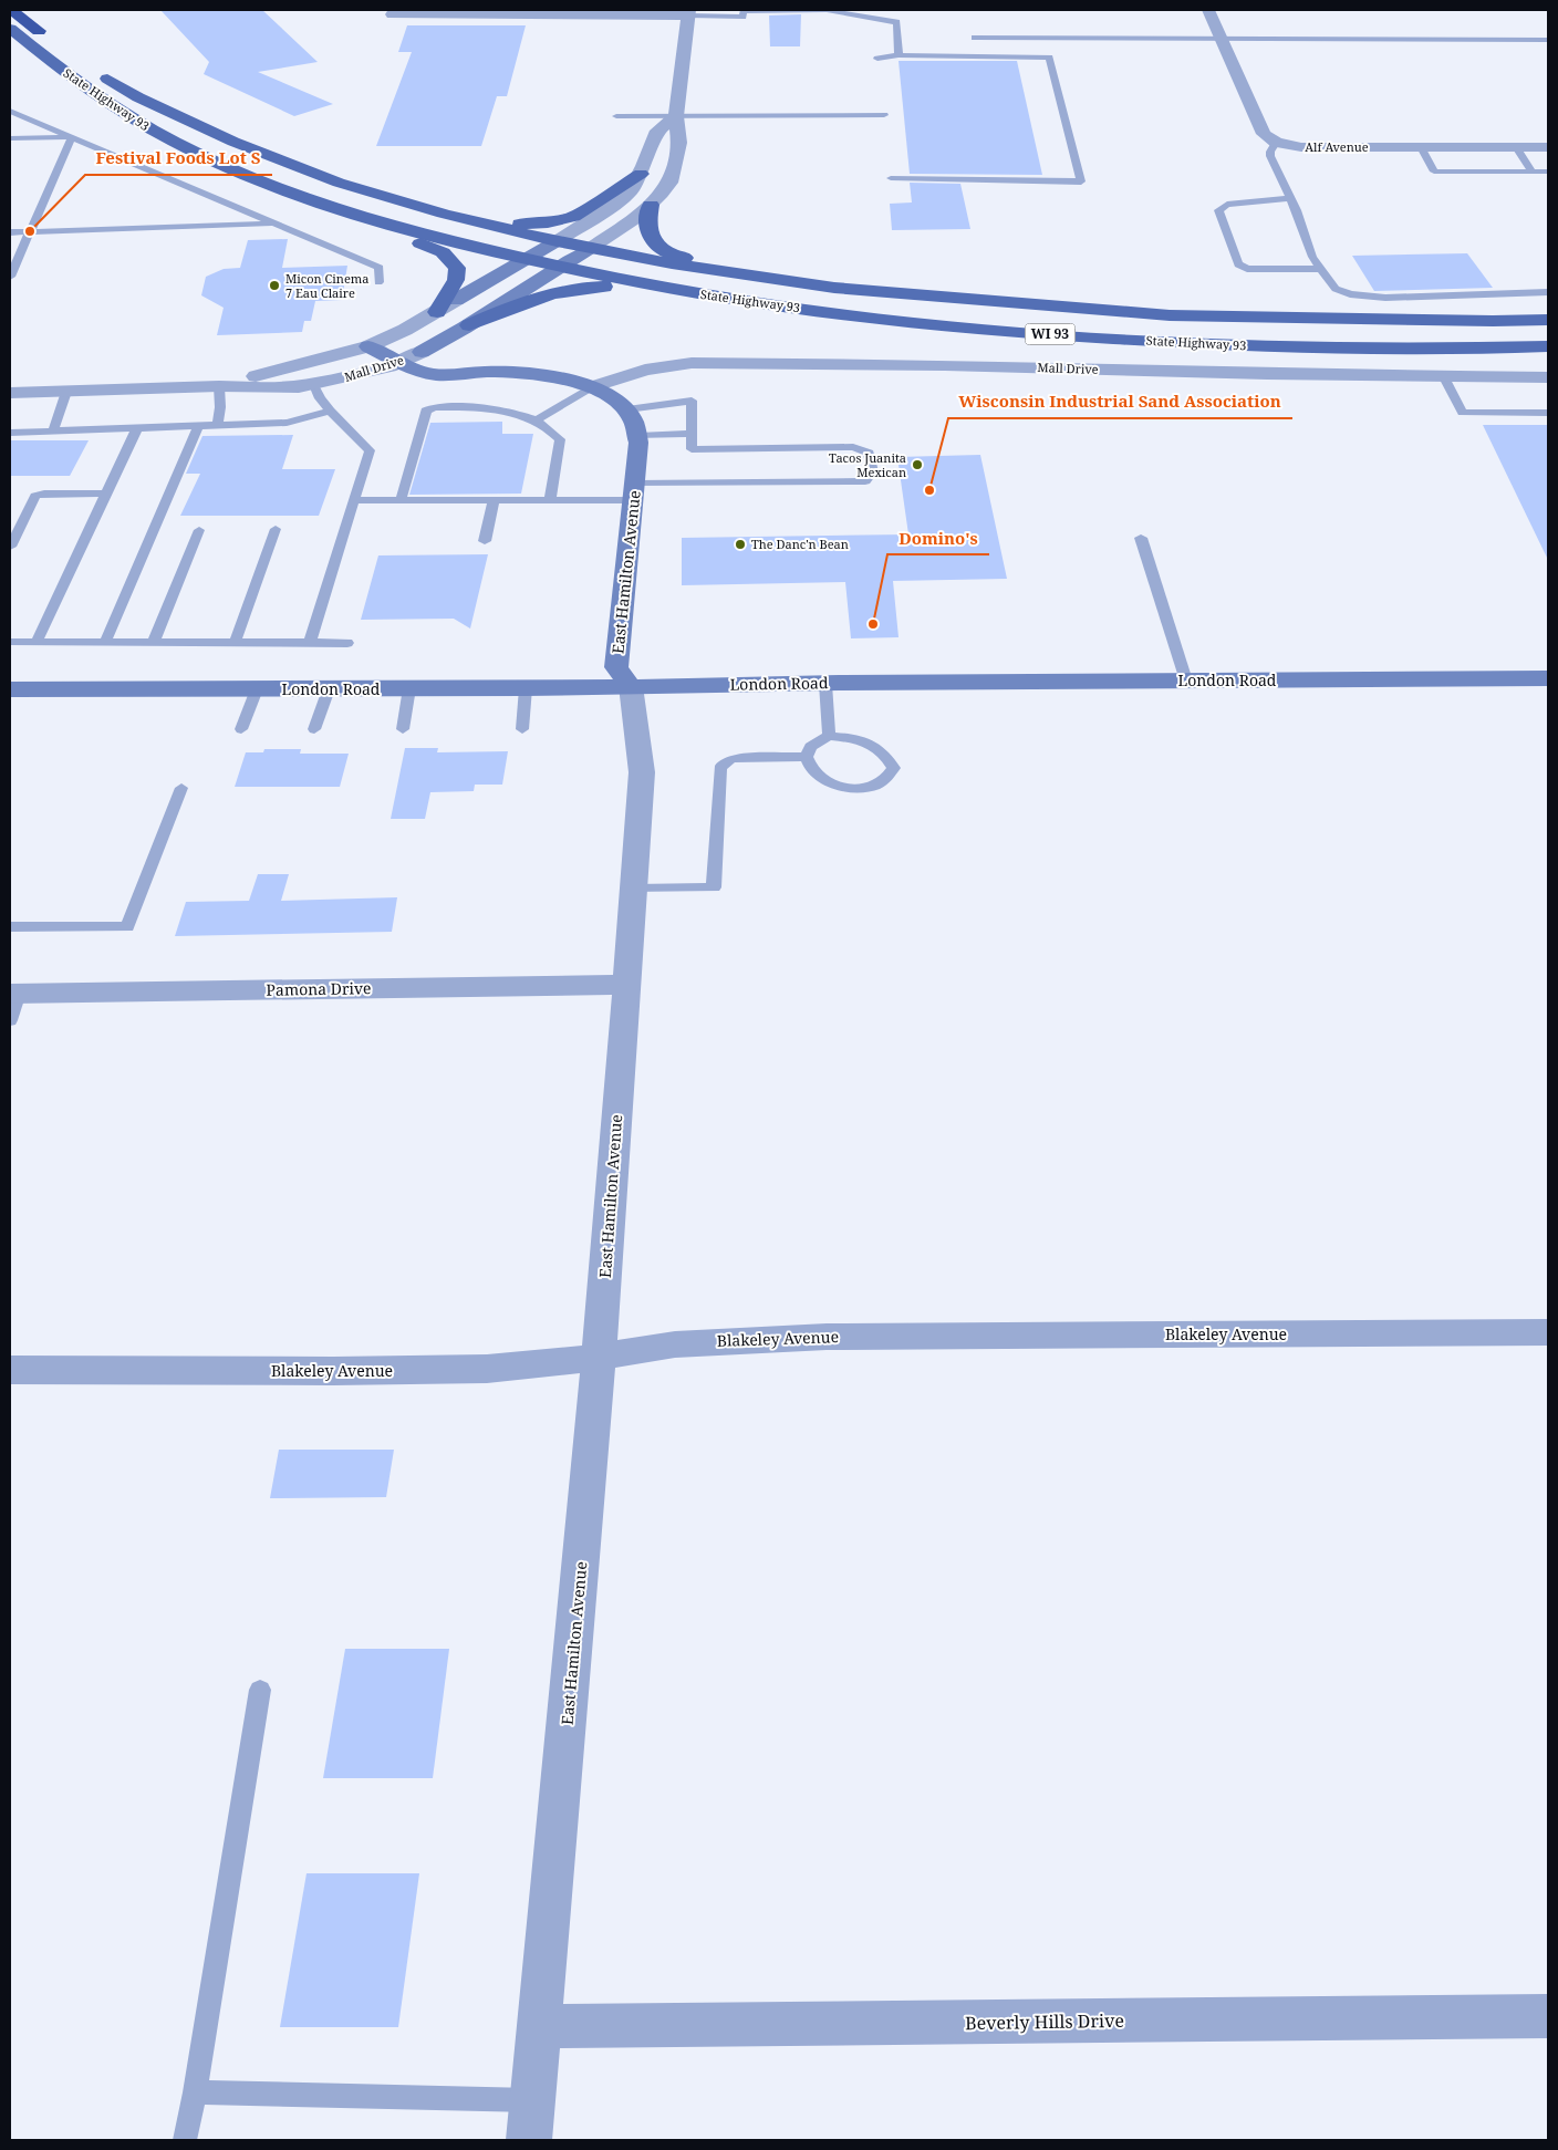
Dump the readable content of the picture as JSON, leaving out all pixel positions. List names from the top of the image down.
{
  "streets": {
    "main road": ["State Highway 93", "WI 93"],
    "street": [
      "Alf Avenue",
      "Mall Drive",
      "East Hamilton Avenue",
      "London Road",
      "Pamona Drive",
      "Blakeley Avenue",
      "Beverly Hills Drive"
    ]
  },
  "crossings": [
    ["East Hamilton Avenue", "London Road"],
    ["East Hamilton Avenue", "Pamona Drive"],
    ["East Hamilton Avenue", "Blakeley Avenue"],
    ["East Hamilton Avenue", "Beverly Hills Drive"]
  ],
  "places": [
    "Festival Foods Lot S",
    "Micon Cinema 7 Eau Claire",
    "Tacos Juanita Mexican",
    "Wisconsin Industrial Sand Association",
    "The Danc'n Bean",
    "Domino's"
  ]
}
